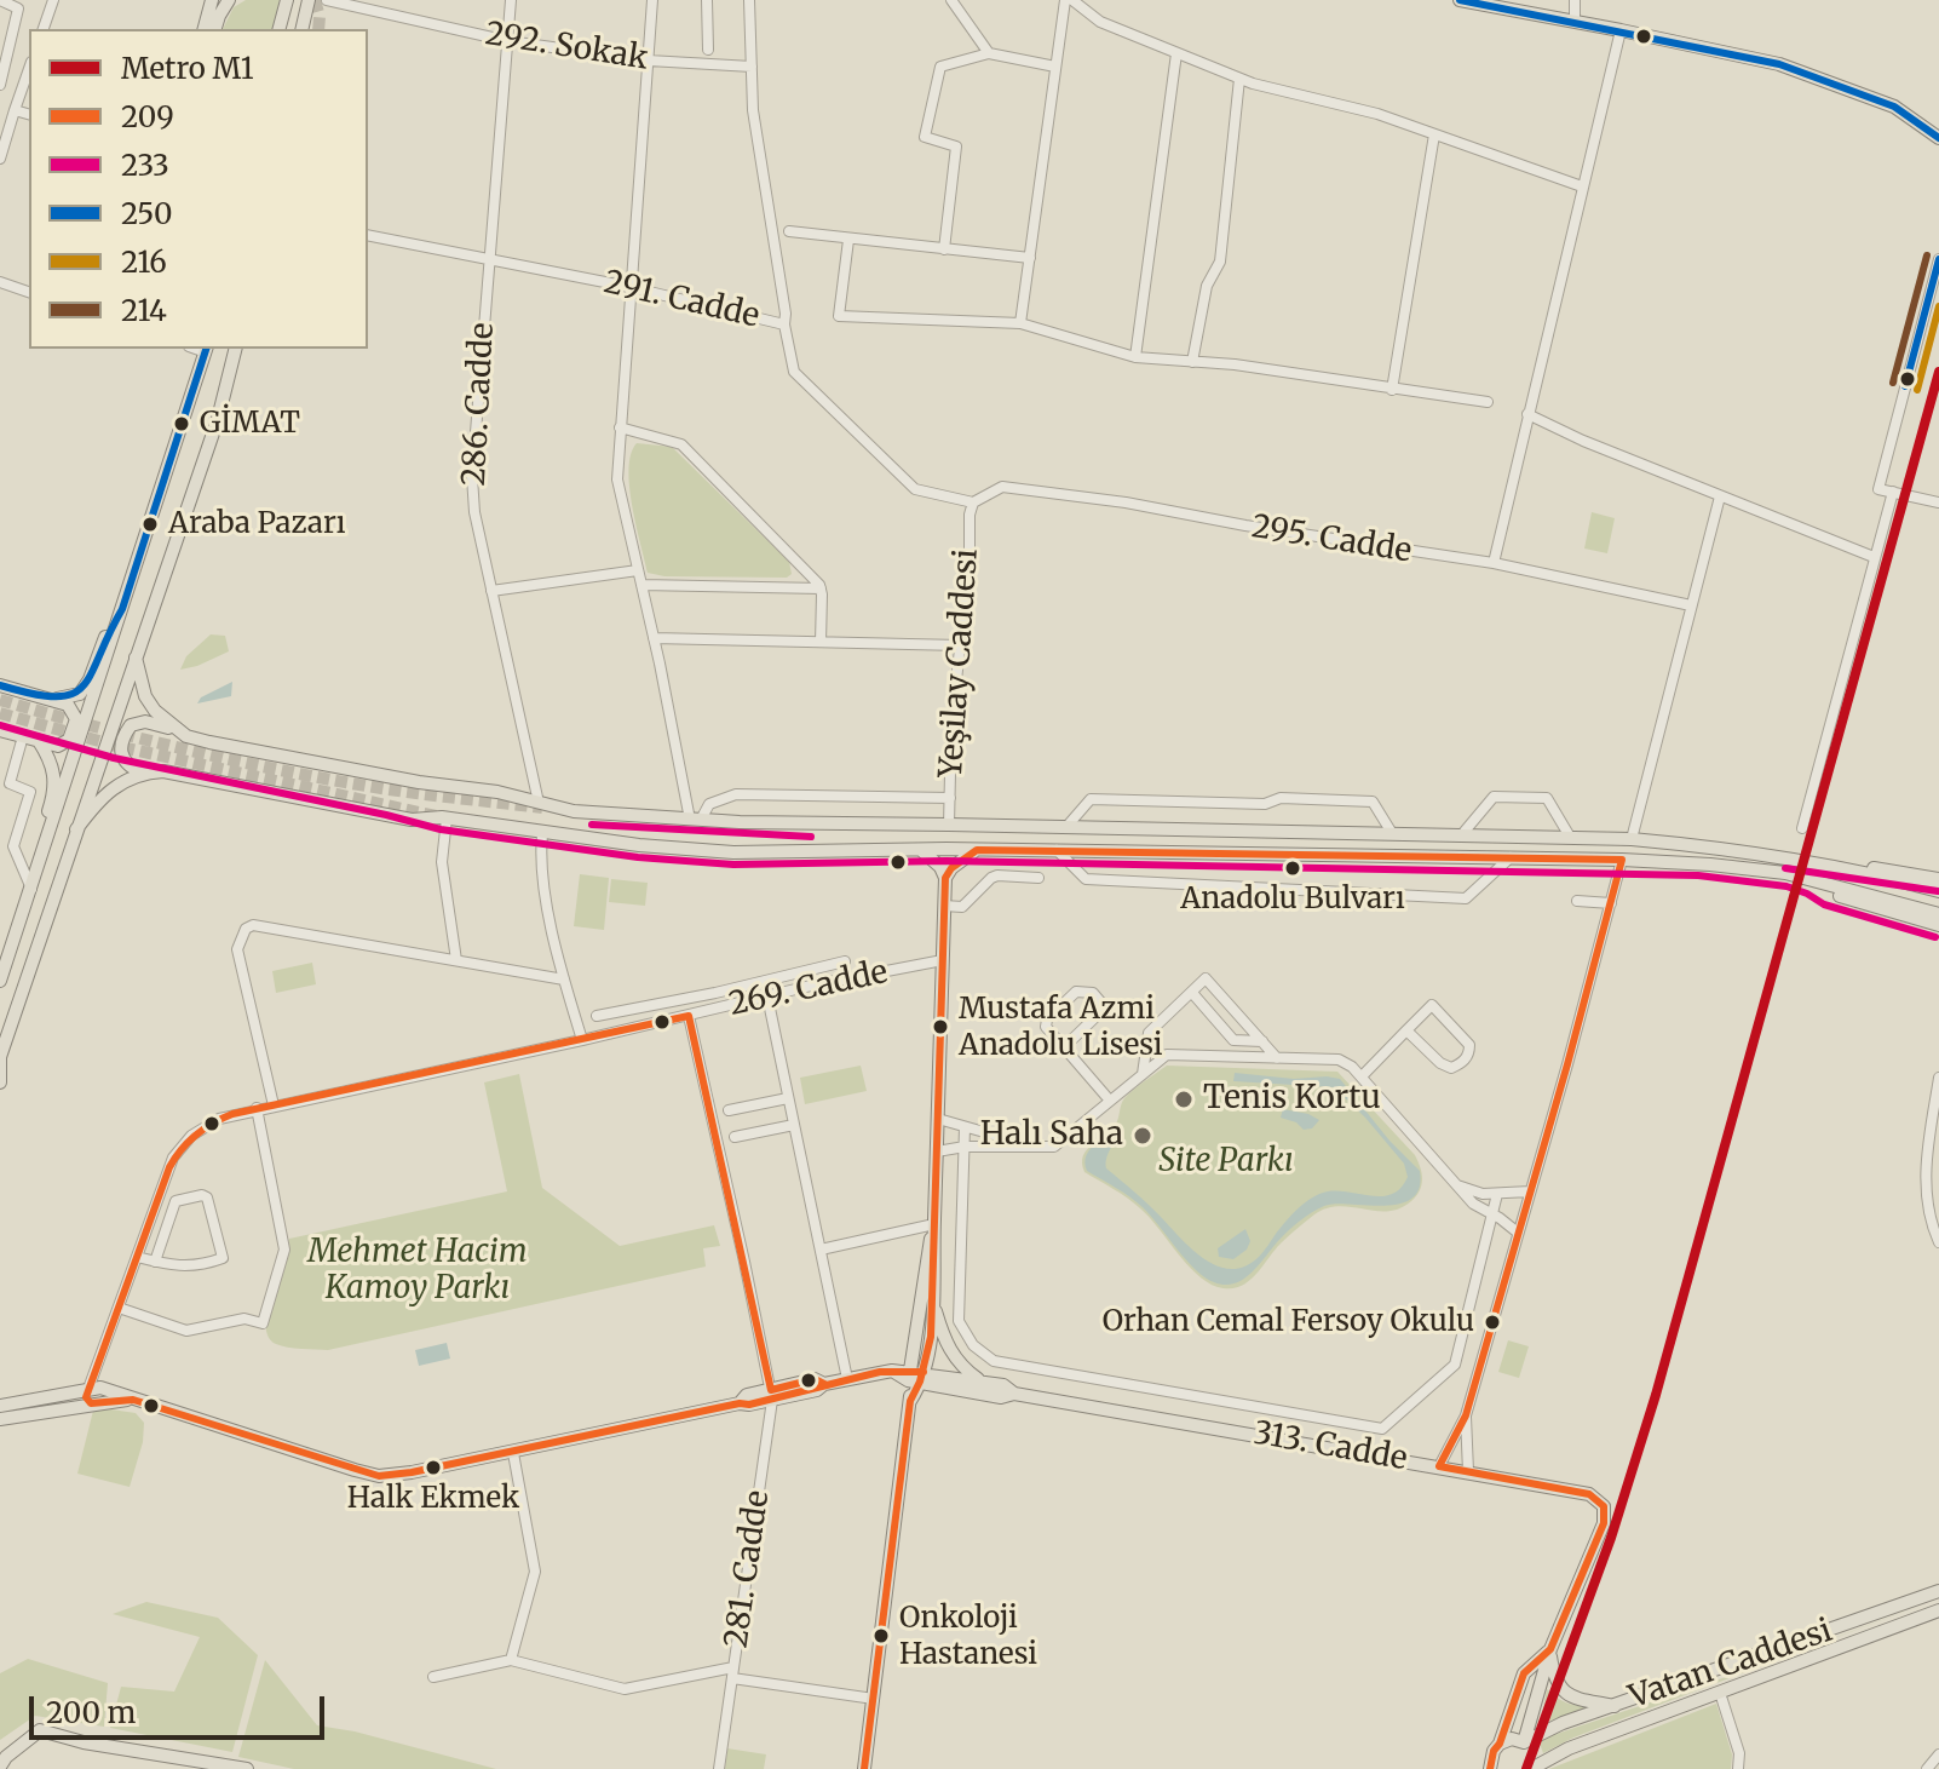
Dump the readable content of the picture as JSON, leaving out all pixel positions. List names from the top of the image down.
{
  "streets": {
    "main road": ["313. Cadde", "Vatan Caddesi"],
    "street": [
      "292. Sokak",
      "291. Cadde",
      "286. Cadde",
      "295. Cadde",
      "Yeşilay Caddesi",
      "269. Cadde",
      "281. Cadde"
    ]
  },
  "crossings": [
    ["292. Sokak", "286. Cadde"],
    ["291. Cadde", "286. Cadde"],
    ["291. Cadde", "295. Cadde"],
    ["291. Cadde", "Yeşilay Caddesi"],
    ["295. Cadde", "Yeşilay Caddesi"],
    ["313. Cadde", "Vatan Caddesi"]
  ],
  "parks": ["Site Parkı", "Mehmet Hacim Kamoy Parkı"],
  "places": [
    "GİMAT",
    "Araba Pazarı",
    "Anadolu Bulvarı",
    "Mustafa Azmi Anadolu Lisesi",
    "Tenis Kortu",
    "Halı Saha",
    "Orhan Cemal Fersoy Okulu",
    "Halk Ekmek",
    "Onkoloji Hastanesi"
  ],
  "lines": [
    "transit line 250",
    "transit line 214",
    "transit line 216",
    "metro line M1",
    "transit line 233",
    "transit line 209"
  ],
  "legend": [
    "Metro M1",
    "209",
    "233",
    "250",
    "216",
    "214"
  ],
  "scale_bar": "200 m"
}
